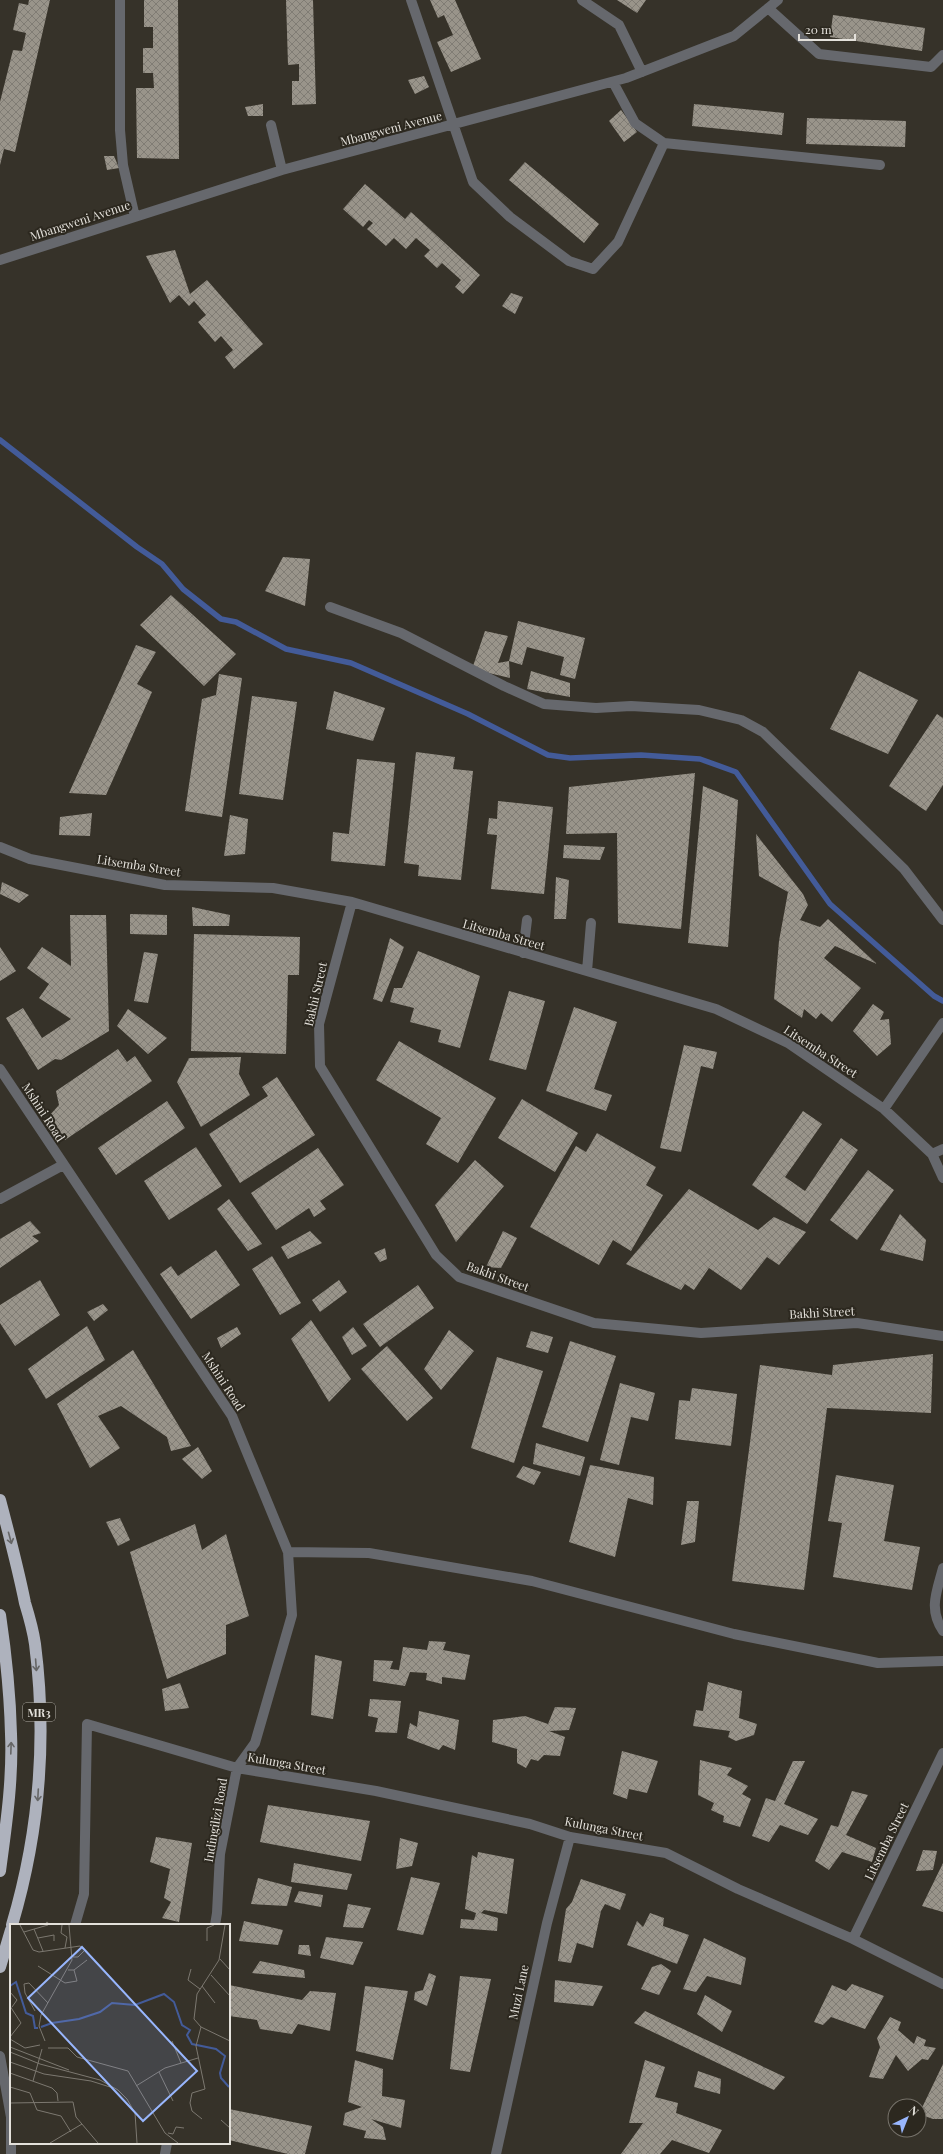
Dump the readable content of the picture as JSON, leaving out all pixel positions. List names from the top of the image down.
{
  "streets": {
    "highway": ["MR3"],
    "street": [
      "Mbangweni Avenue",
      "Litsemba Street",
      "Bakhi Street",
      "Mshini Road",
      "Kulunga Street",
      "Indingilizi Road",
      "Muzi Lane"
    ]
  },
  "crossings": [
    ["Litsemba Street", "Bakhi Street"],
    ["Litsemba Street", "Kulunga Street"],
    ["Mshini Road", "Kulunga Street"],
    ["Mshini Road", "Indingilizi Road"],
    ["Kulunga Street", "Indingilizi Road"],
    ["Kulunga Street", "Muzi Lane"]
  ],
  "scale_bar": "20 m",
  "north": "top right"
}
